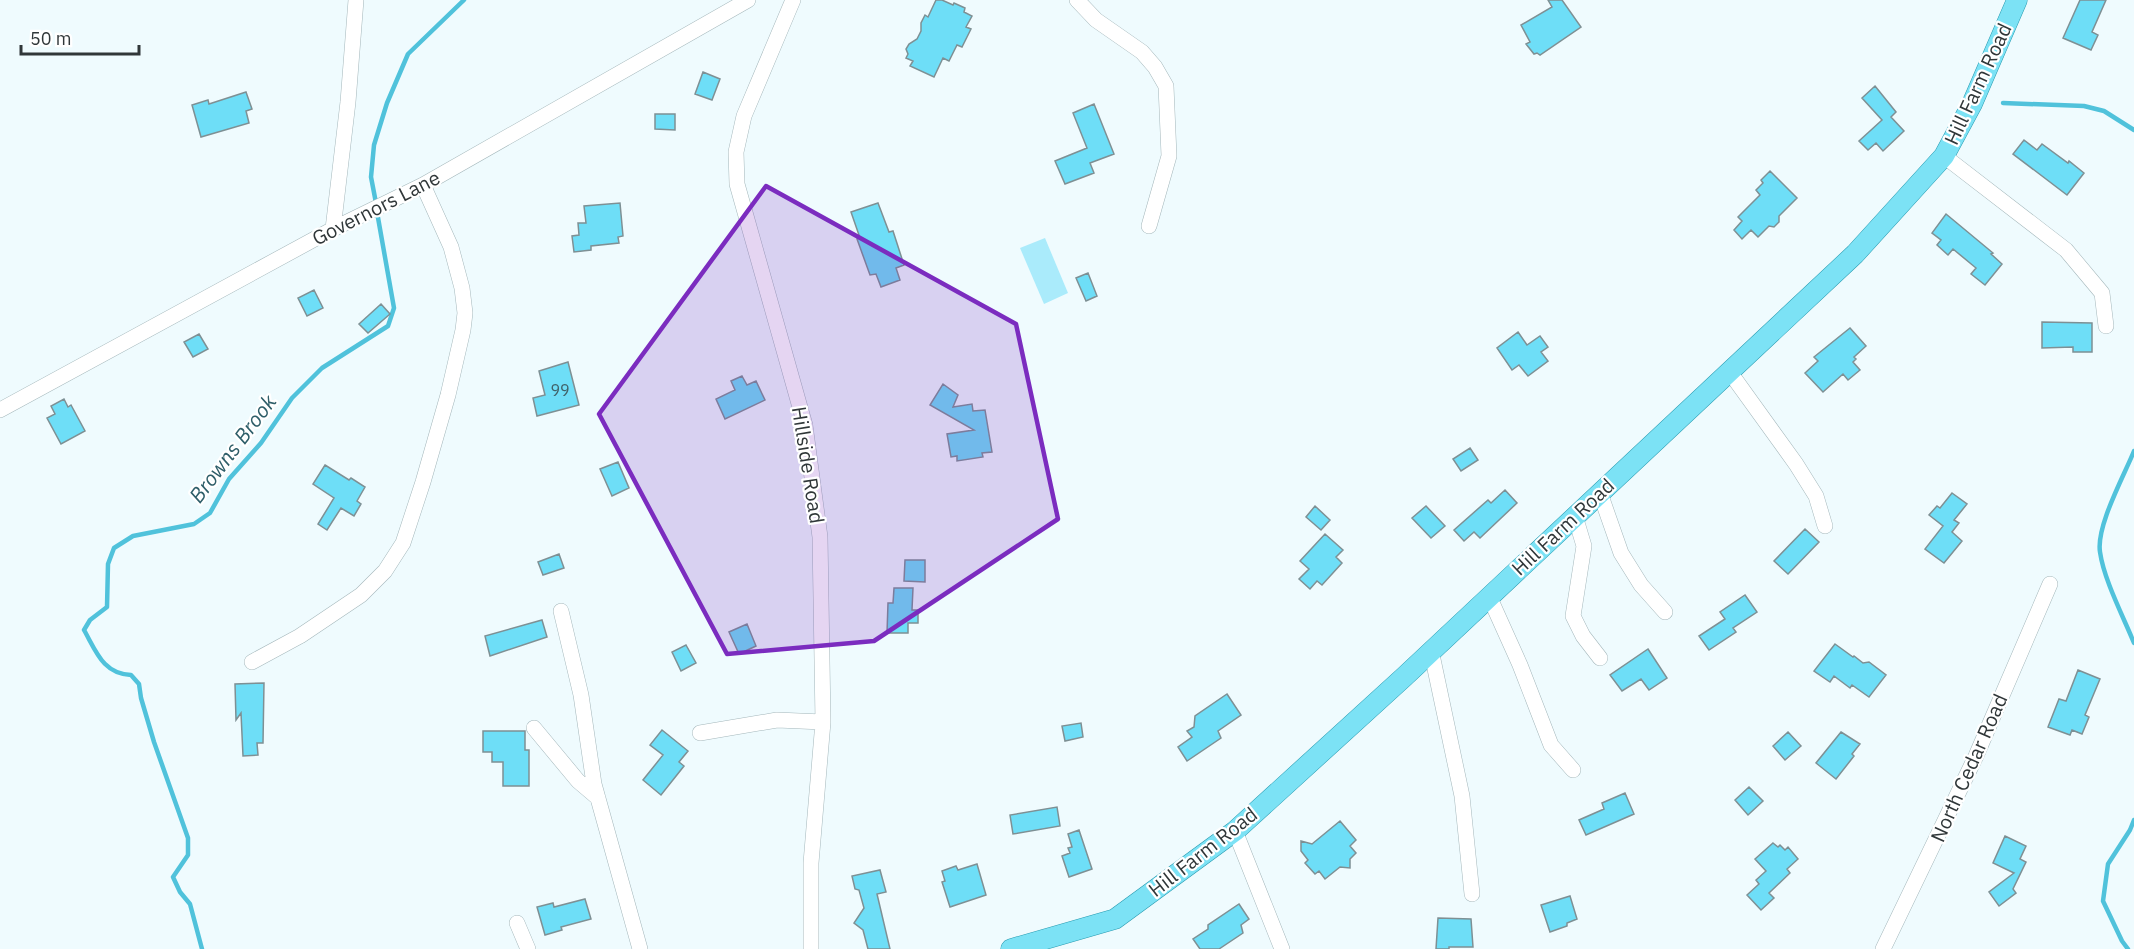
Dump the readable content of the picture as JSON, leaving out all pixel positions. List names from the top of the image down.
{
  "streets": {
    "main road": ["Hill Farm Road"],
    "street": ["Governors Lane", "Hillside Road", "North Cedar Road"]
  },
  "water": ["Browns Brook"],
  "house_numbers": ["99"],
  "scale_bar": "50 m"
}
